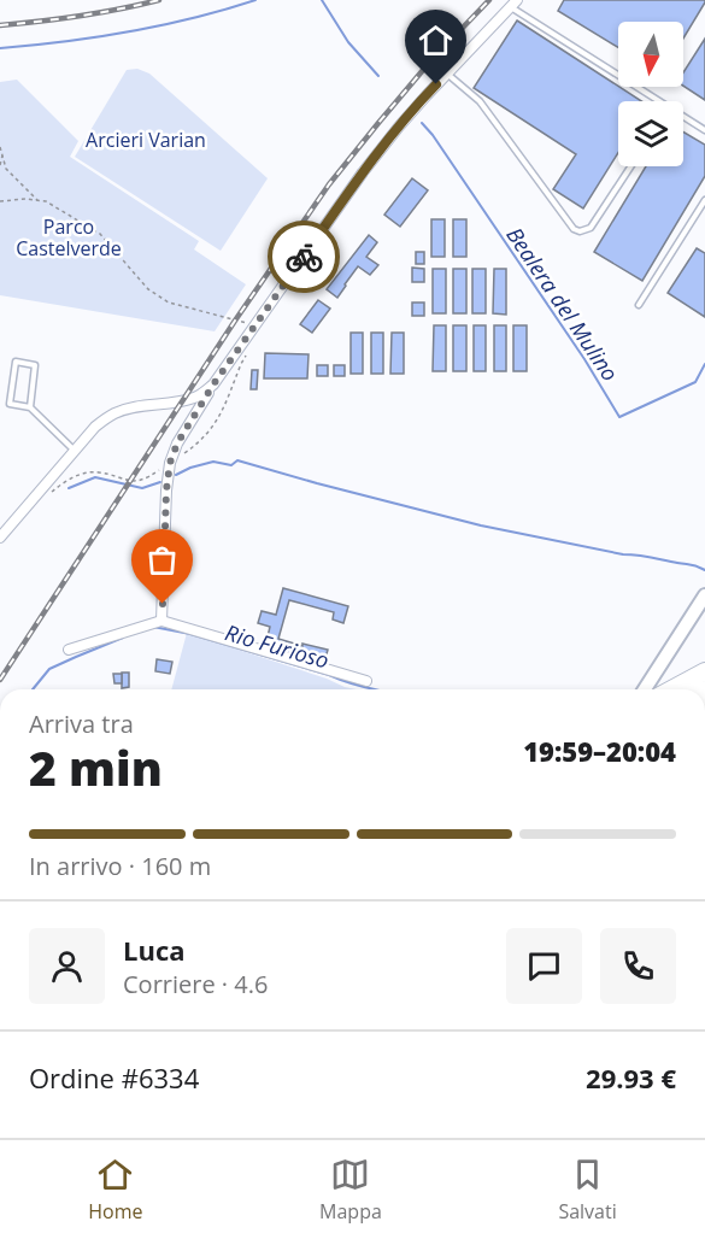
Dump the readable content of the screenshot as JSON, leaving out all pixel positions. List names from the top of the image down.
{
  "water": ["Bealera del Mulino", "Rio Furioso"],
  "parks": ["Arcieri Varian", "Parco Castelverde"],
  "north": "bottom",
  "page": {
    "heading": ["2 min", "Arriva tra", "19:59–20:04"],
    "panel": [
      "Luca",
      "Corriere · 4.6",
      "Ordine #6334",
      "29.93 €"
    ],
    "bar": "In arrivo · 160 m",
    "tabs": ["Home", "Mappa", "Salvati"]
  }
}
